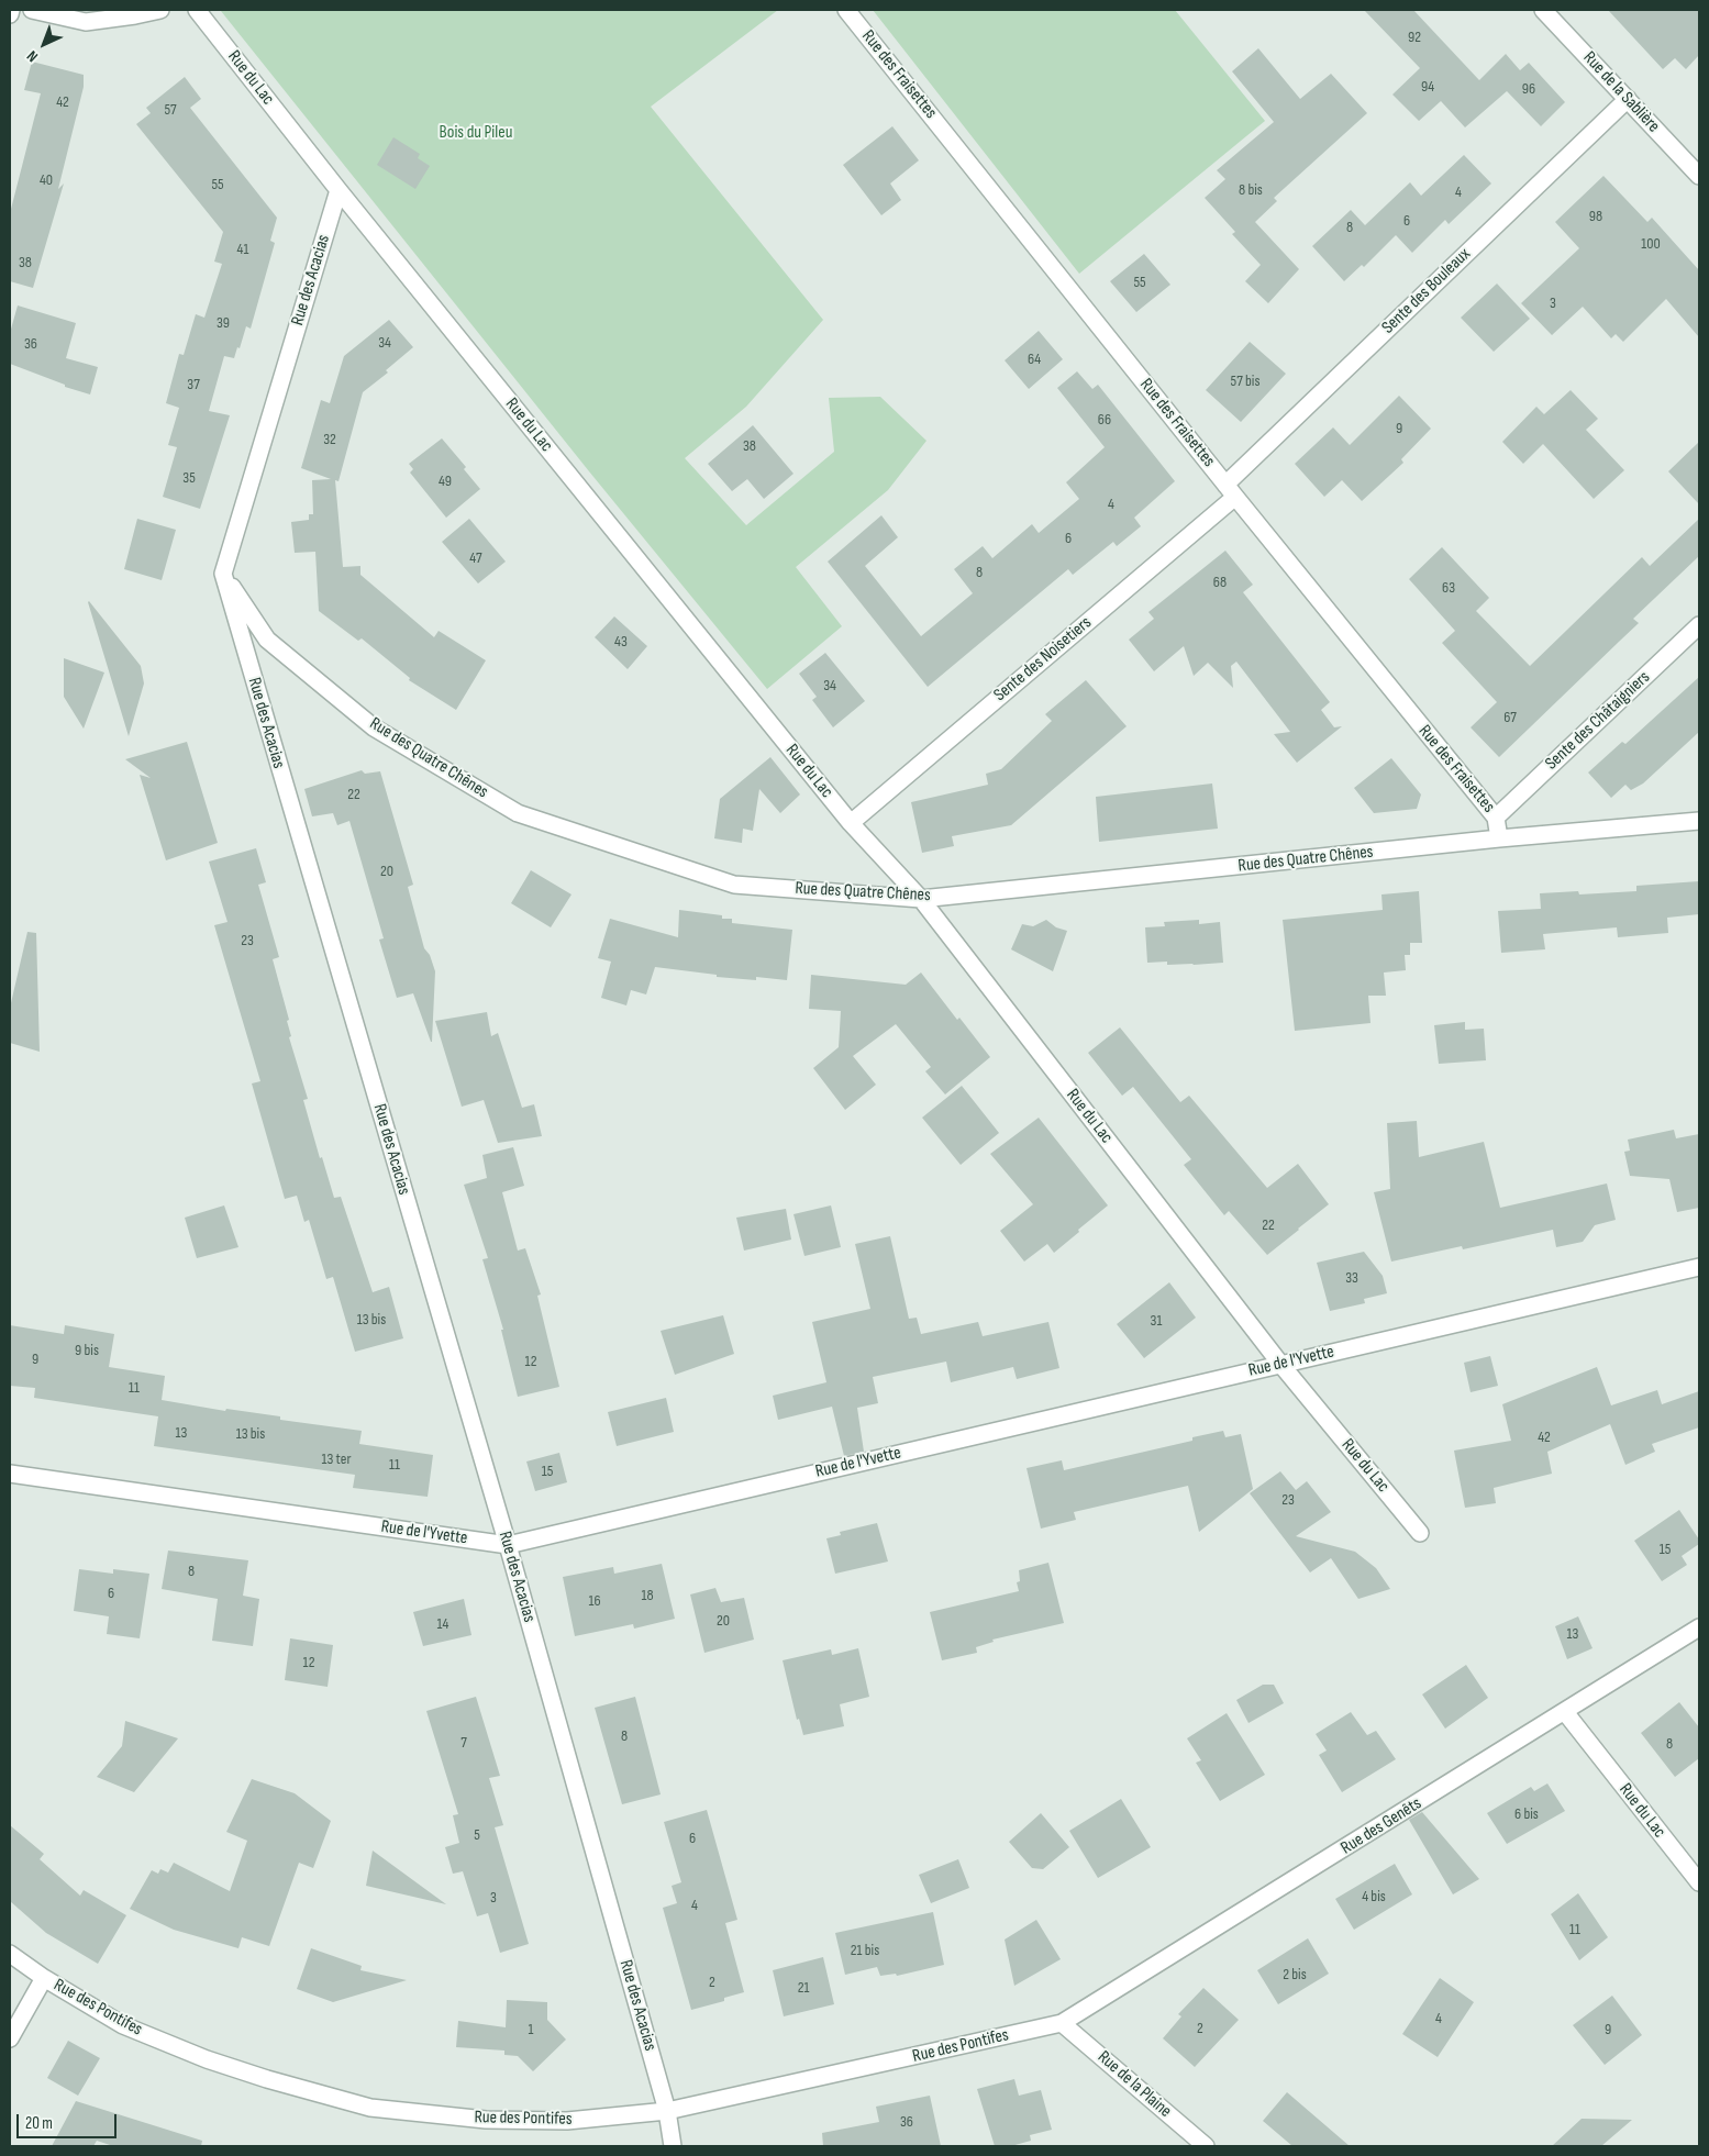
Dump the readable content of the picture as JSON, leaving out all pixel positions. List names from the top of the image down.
{
  "streets": {
    "street": [
      "Rue des Fraisettes",
      "Rue du Lac",
      "Rue de la Sablière",
      "Rue des Acacias",
      "Sente des Bouleaux",
      "Sente des Noisetiers",
      "Sente des Châtaigniers",
      "Rue des Quatre Chênes",
      "Rue de l'Yvette",
      "Rue des Genêts",
      "Rue des Pontifes",
      "Rue de la Plaine"
    ]
  },
  "crossings": [
    ["Rue des Fraisettes", "Sente des Bouleaux"],
    ["Rue des Fraisettes", "Sente des Noisetiers"],
    ["Rue des Fraisettes", "Sente des Châtaigniers"],
    ["Rue des Fraisettes", "Rue des Quatre Chênes"],
    ["Rue du Lac", "Rue des Acacias"],
    ["Rue du Lac", "Sente des Noisetiers"],
    ["Rue du Lac", "Rue des Quatre Chênes"],
    ["Rue du Lac", "Rue de l'Yvette"],
    ["Rue du Lac", "Rue des Genêts"],
    ["Rue de la Sablière", "Sente des Bouleaux"],
    ["Rue des Acacias", "Rue des Quatre Chênes"],
    ["Rue des Acacias", "Rue de l'Yvette"],
    ["Rue des Acacias", "Rue des Pontifes"],
    ["Sente des Bouleaux", "Sente des Noisetiers"],
    ["Rue des Genêts", "Rue des Pontifes"],
    ["Rue des Genêts", "Rue de la Plaine"],
    ["Rue des Pontifes", "Rue de la Plaine"]
  ],
  "parks": ["Bois du Pileu"],
  "house_numbers": [
    "92",
    "94",
    "96",
    "42",
    "57",
    "40",
    "55",
    "8 bis",
    "4",
    "98",
    "6",
    "8",
    "100",
    "41",
    "38",
    "55",
    "3",
    "39",
    "34",
    "36",
    "64",
    "57 bis",
    "37",
    "66",
    "9",
    "32",
    "38",
    "35",
    "49",
    "4",
    "6",
    "47",
    "8",
    "68",
    "63",
    "43",
    "34",
    "67",
    "22",
    "20",
    "23",
    "22",
    "33",
    "13 bis",
    "31",
    "9 bis",
    "9",
    "12",
    "11",
    "13",
    "13 bis",
    "42",
    "13 ter",
    "11",
    "15",
    "23",
    "15",
    "8",
    "6",
    "18",
    "16",
    "20",
    "14",
    "13",
    "12",
    "8",
    "7",
    "8",
    "6 bis",
    "5",
    "6",
    "4 bis",
    "3",
    "4",
    "11",
    "21 bis",
    "2 bis",
    "2",
    "21",
    "4",
    "2",
    "1",
    "9",
    "36"
  ],
  "scale_bar": "20 m",
  "north": "bottom left"
}
